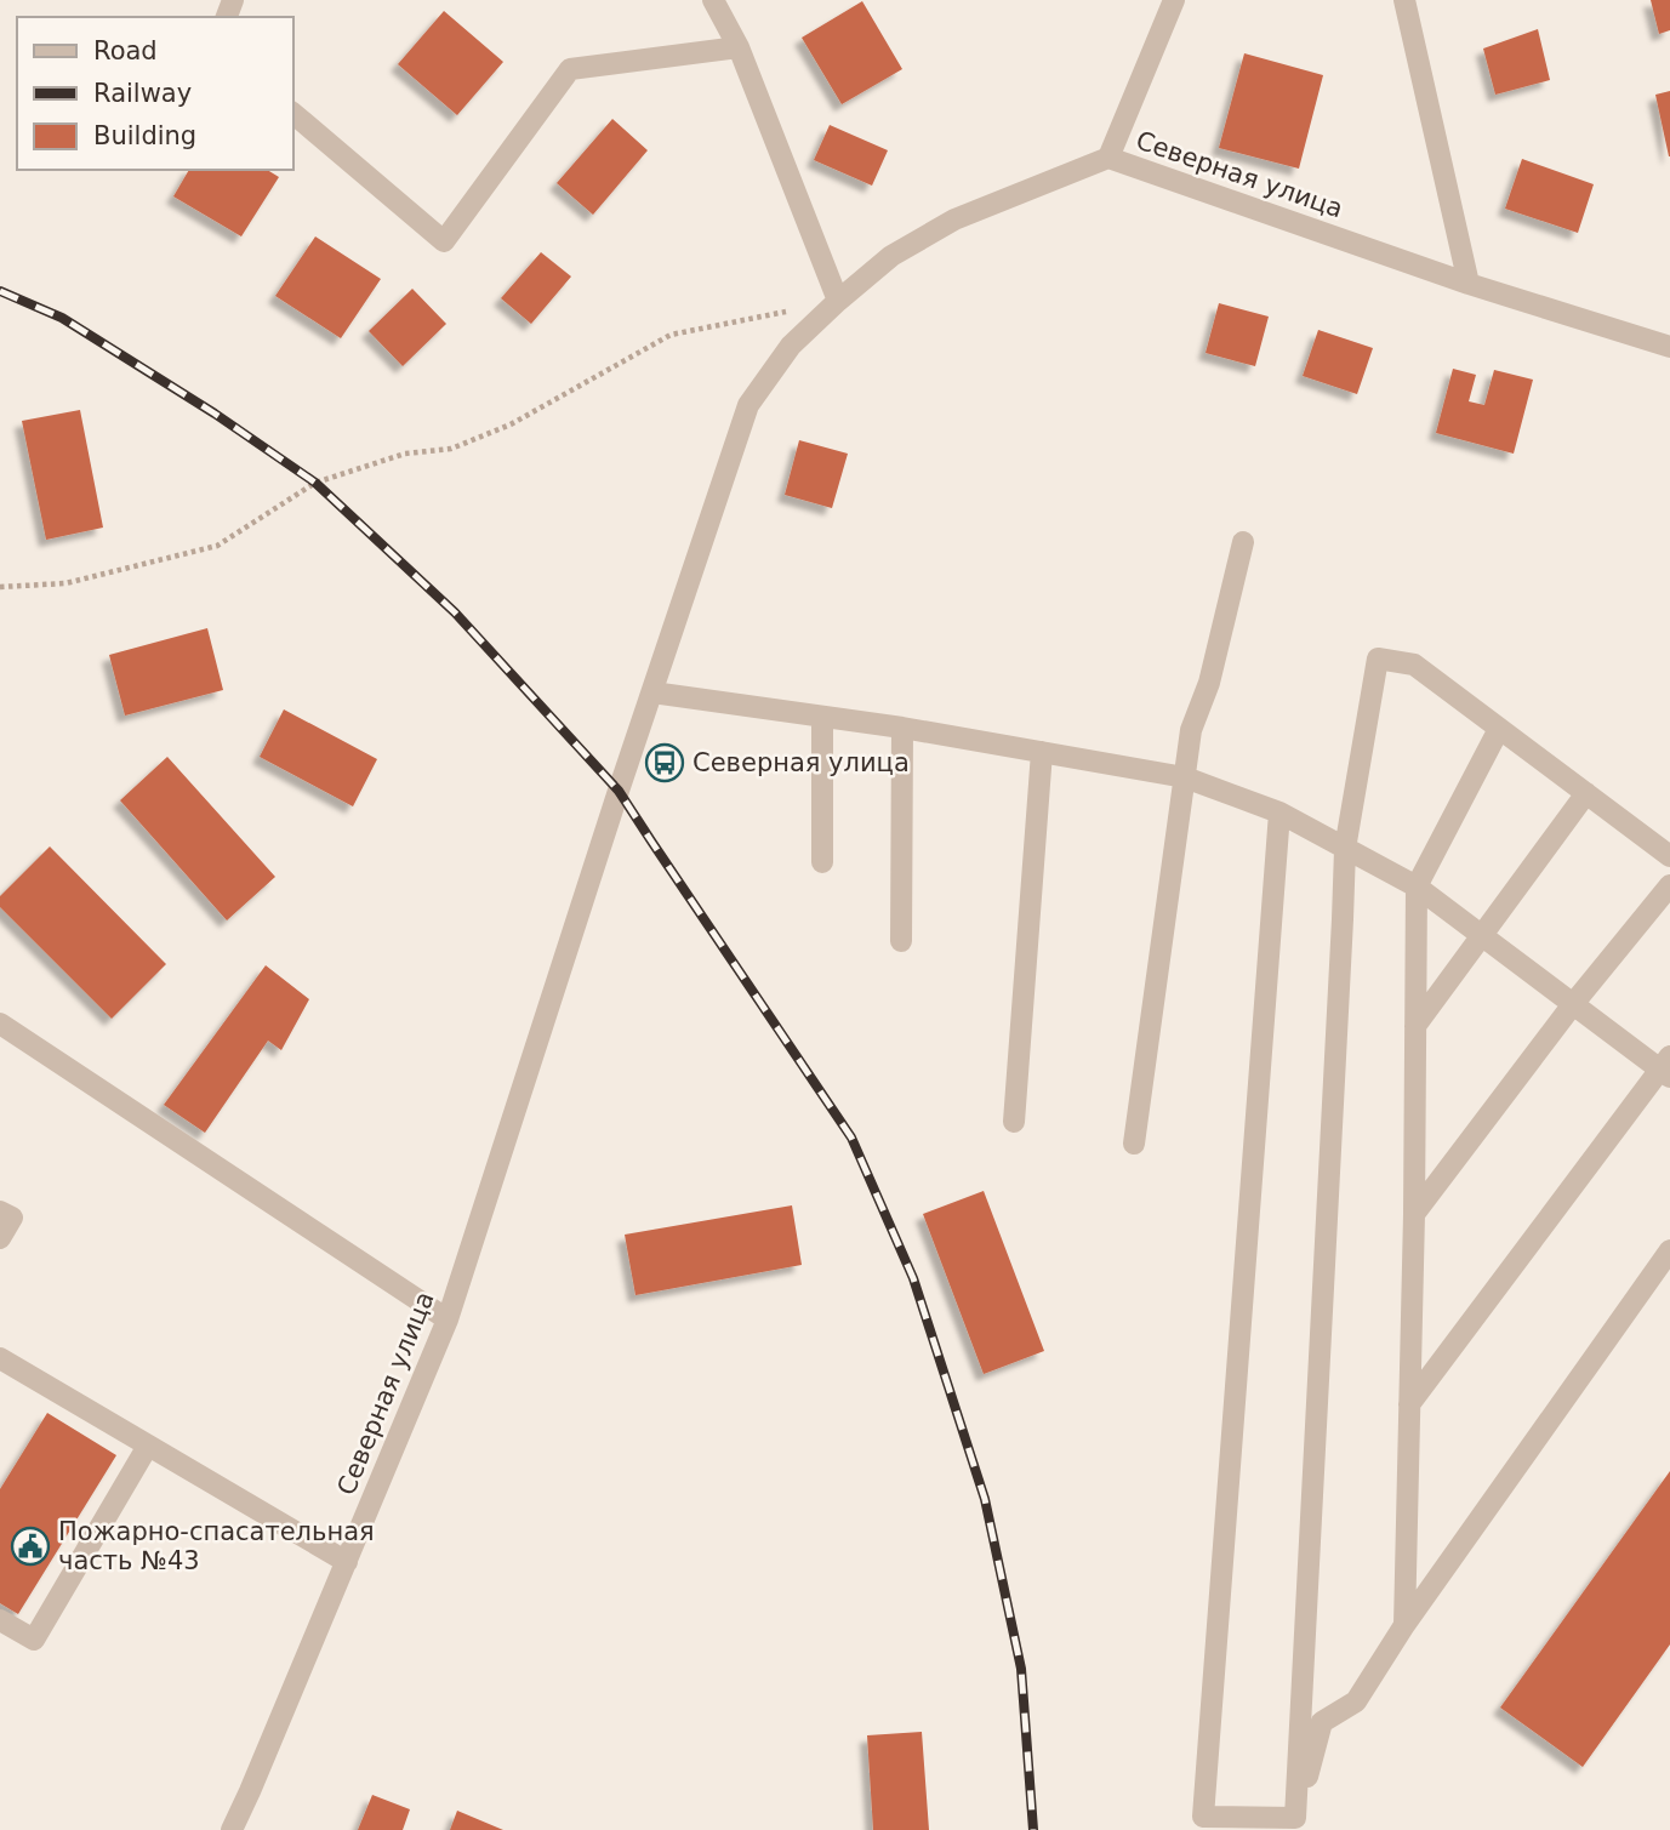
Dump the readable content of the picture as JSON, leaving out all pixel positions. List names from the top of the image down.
{
  "streets": {
    "street": ["Северная улица"]
  },
  "places": {
    "bus stop": ["Северная улица"],
    "public building": ["Пожарно-спасательная часть №43"]
  },
  "legend": ["Road", "Railway", "Building"]
}
